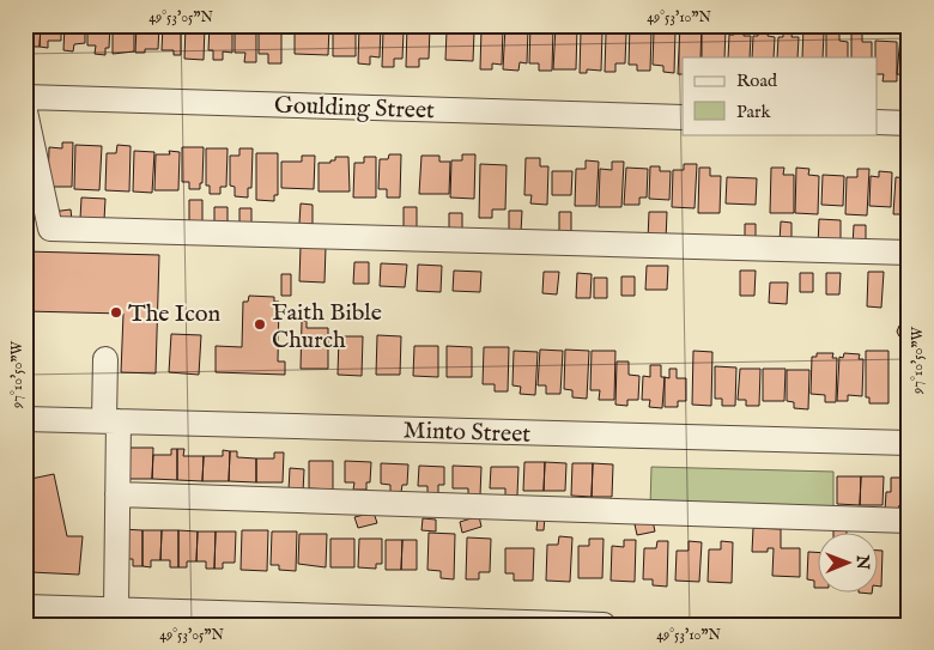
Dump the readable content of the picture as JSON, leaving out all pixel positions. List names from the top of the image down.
{
  "streets": {
    "street": ["Goulding Street", "Minto Street"]
  },
  "places": ["The Icon", "Faith Bible Church"],
  "legend": ["Road", "Park"],
  "north": "right",
  "coordinates": ["49°53'05\"N", "49°53'10\"N", "97°10'50\"W"]
}
